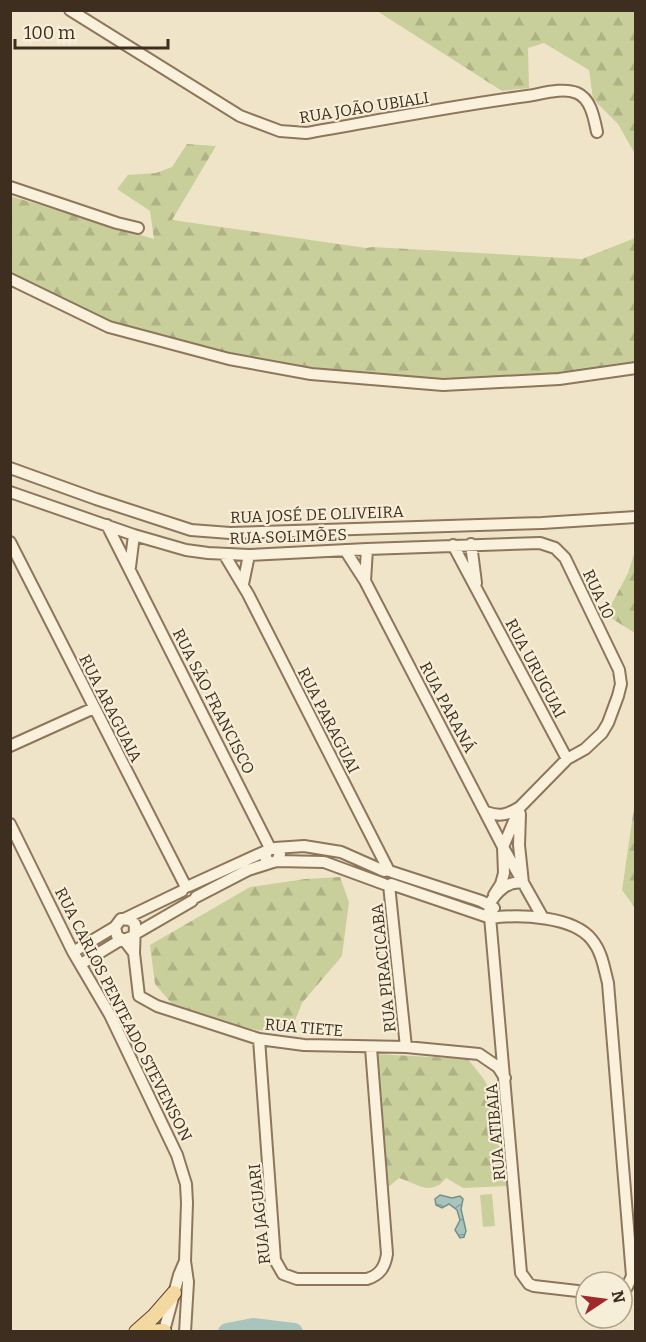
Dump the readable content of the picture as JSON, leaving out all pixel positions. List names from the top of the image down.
{
  "streets": {
    "street": [
      "RUA JOÃO UBIALI",
      "RUA JOSÉ DE OLIVEIRA",
      "RUA SOLIMÕES",
      "RUA 10",
      "RUA URUGUAI",
      "RUA SÃO FRANCISCO",
      "RUA PARANÁ",
      "RUA ARAGUAIA",
      "RUA PARAGUAI",
      "RUA PIRACICABA",
      "RUA CARLOS PENTEADO STEVENSON",
      "RUA TIETE",
      "RUA ATIBAIA",
      "RUA JAGUARI"
    ]
  },
  "crossings": [
    ["RUA SOLIMÕES", "RUA 10"],
    ["RUA SOLIMÕES", "RUA URUGUAI"],
    ["RUA SOLIMÕES", "RUA SÃO FRANCISCO"],
    ["RUA SOLIMÕES", "RUA PARANÁ"],
    ["RUA SOLIMÕES", "RUA PARAGUAI"],
    ["RUA 10", "RUA URUGUAI"],
    ["RUA PARANÁ", "RUA ATIBAIA"],
    ["RUA PARAGUAI", "RUA PIRACICABA"],
    ["RUA PIRACICABA", "RUA TIETE"],
    ["RUA TIETE", "RUA ATIBAIA"],
    ["RUA TIETE", "RUA JAGUARI"]
  ],
  "scale_bar": "100 m",
  "north": "right"
}
